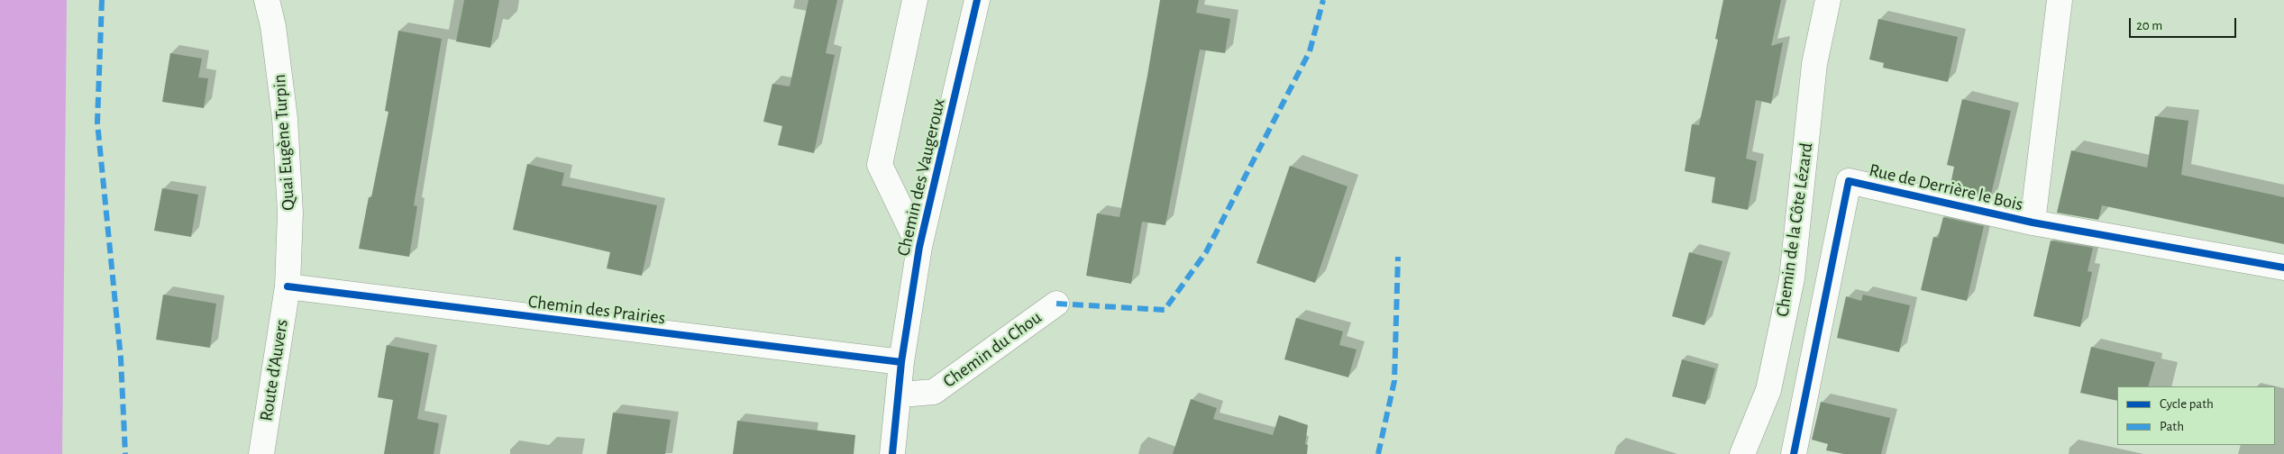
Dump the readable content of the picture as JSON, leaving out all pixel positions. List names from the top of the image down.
{
  "streets": {
    "street": [
      "Quai Eugène Turpin",
      "Chemin des Vaugeroux",
      "Rue de Derrière le Bois",
      "Chemin de la Côte Lézard",
      "Chemin des Prairies",
      "Chemin du Chou",
      "Route d'Auvers"
    ]
  },
  "crossings": [
    ["Quai Eugène Turpin", "Chemin des Prairies"],
    ["Quai Eugène Turpin", "Route d'Auvers"],
    ["Chemin des Vaugeroux", "Chemin des Prairies"],
    ["Chemin des Vaugeroux", "Chemin du Chou"],
    ["Chemin des Prairies", "Route d'Auvers"]
  ],
  "legend": ["Cycle path", "Path"],
  "scale_bar": "20 m"
}
